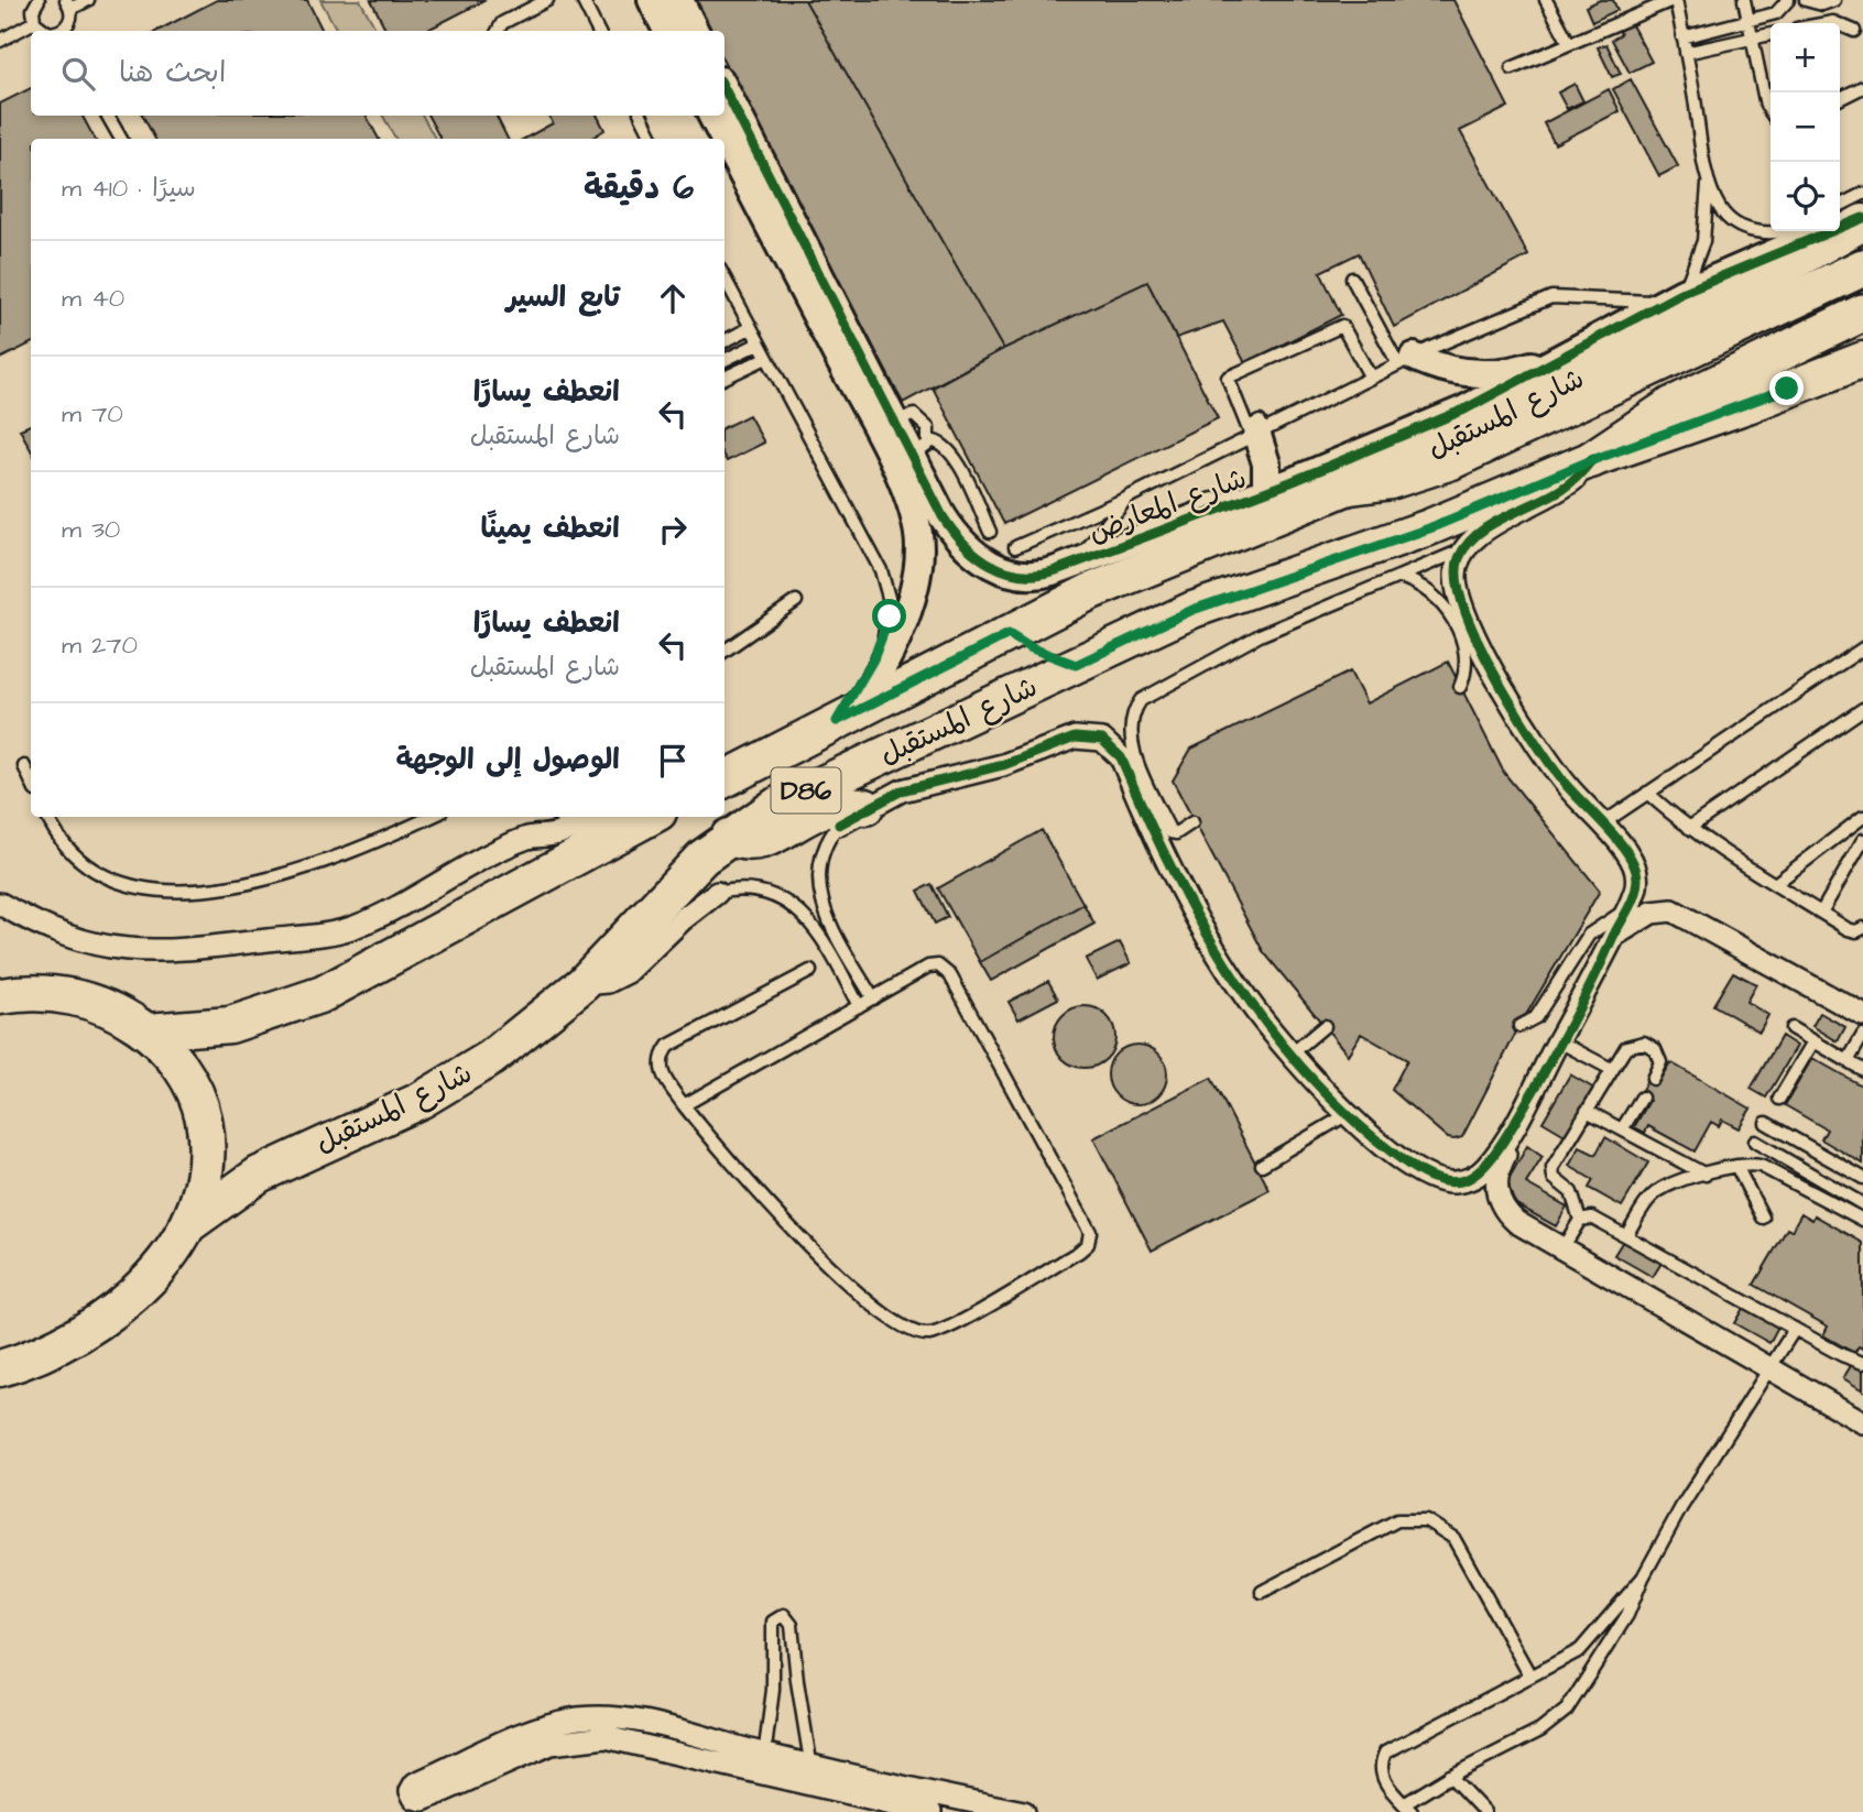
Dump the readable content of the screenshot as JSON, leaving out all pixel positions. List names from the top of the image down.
{
  "streets": {
    "main road": ["شارع المستقبل", "D86"],
    "street": ["شارع المعارض"]
  },
  "crossings": [
    ["شارع المستقبل", "شارع المعارض"]
  ],
  "page": {
    "map_buttons": ["+", "−"],
    "search": "ابحث هنا",
    "heading": ["6 دقيقة", "سيرًا · 410 m"],
    "list": [
      ["تابع السير", "40 m"],
      ["انعطف يسارًا", "شارع المستقبل", "70 m"],
      ["انعطف يمينًا", "30 m"],
      ["انعطف يسارًا", "شارع المستقبل", "270 m"],
      "الوصول إلى الوجهة"
    ]
  }
}
